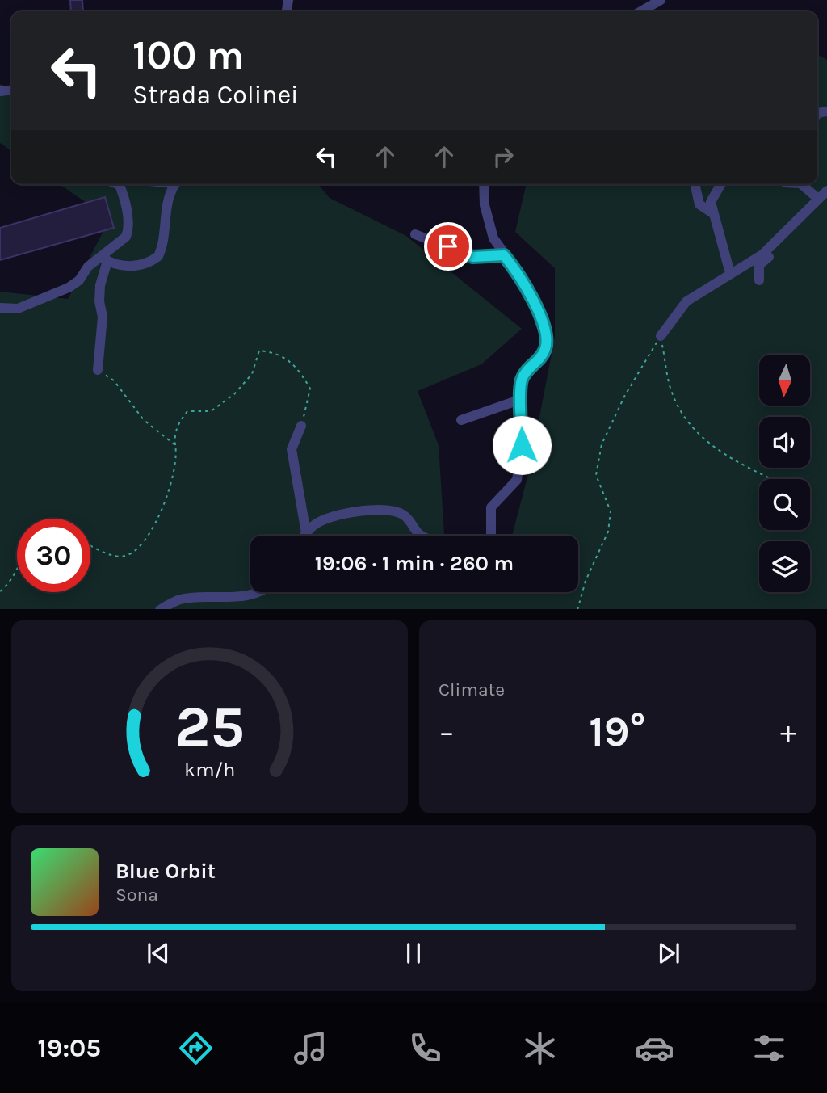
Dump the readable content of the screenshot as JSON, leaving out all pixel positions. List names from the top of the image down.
{
  "north": "bottom",
  "page": {
    "turn": ["100 m", "Strada Colinei"],
    "limit": "30",
    "trip": "19:06 · 1 min · 260 m",
    "tile": "Climate",
    "heat": ["−", "19°", "+"],
    "song": ["Blue Orbit", "Sona"],
    "tabs": "19:05",
    "gauge": ["25", "km/h"]
  }
}
